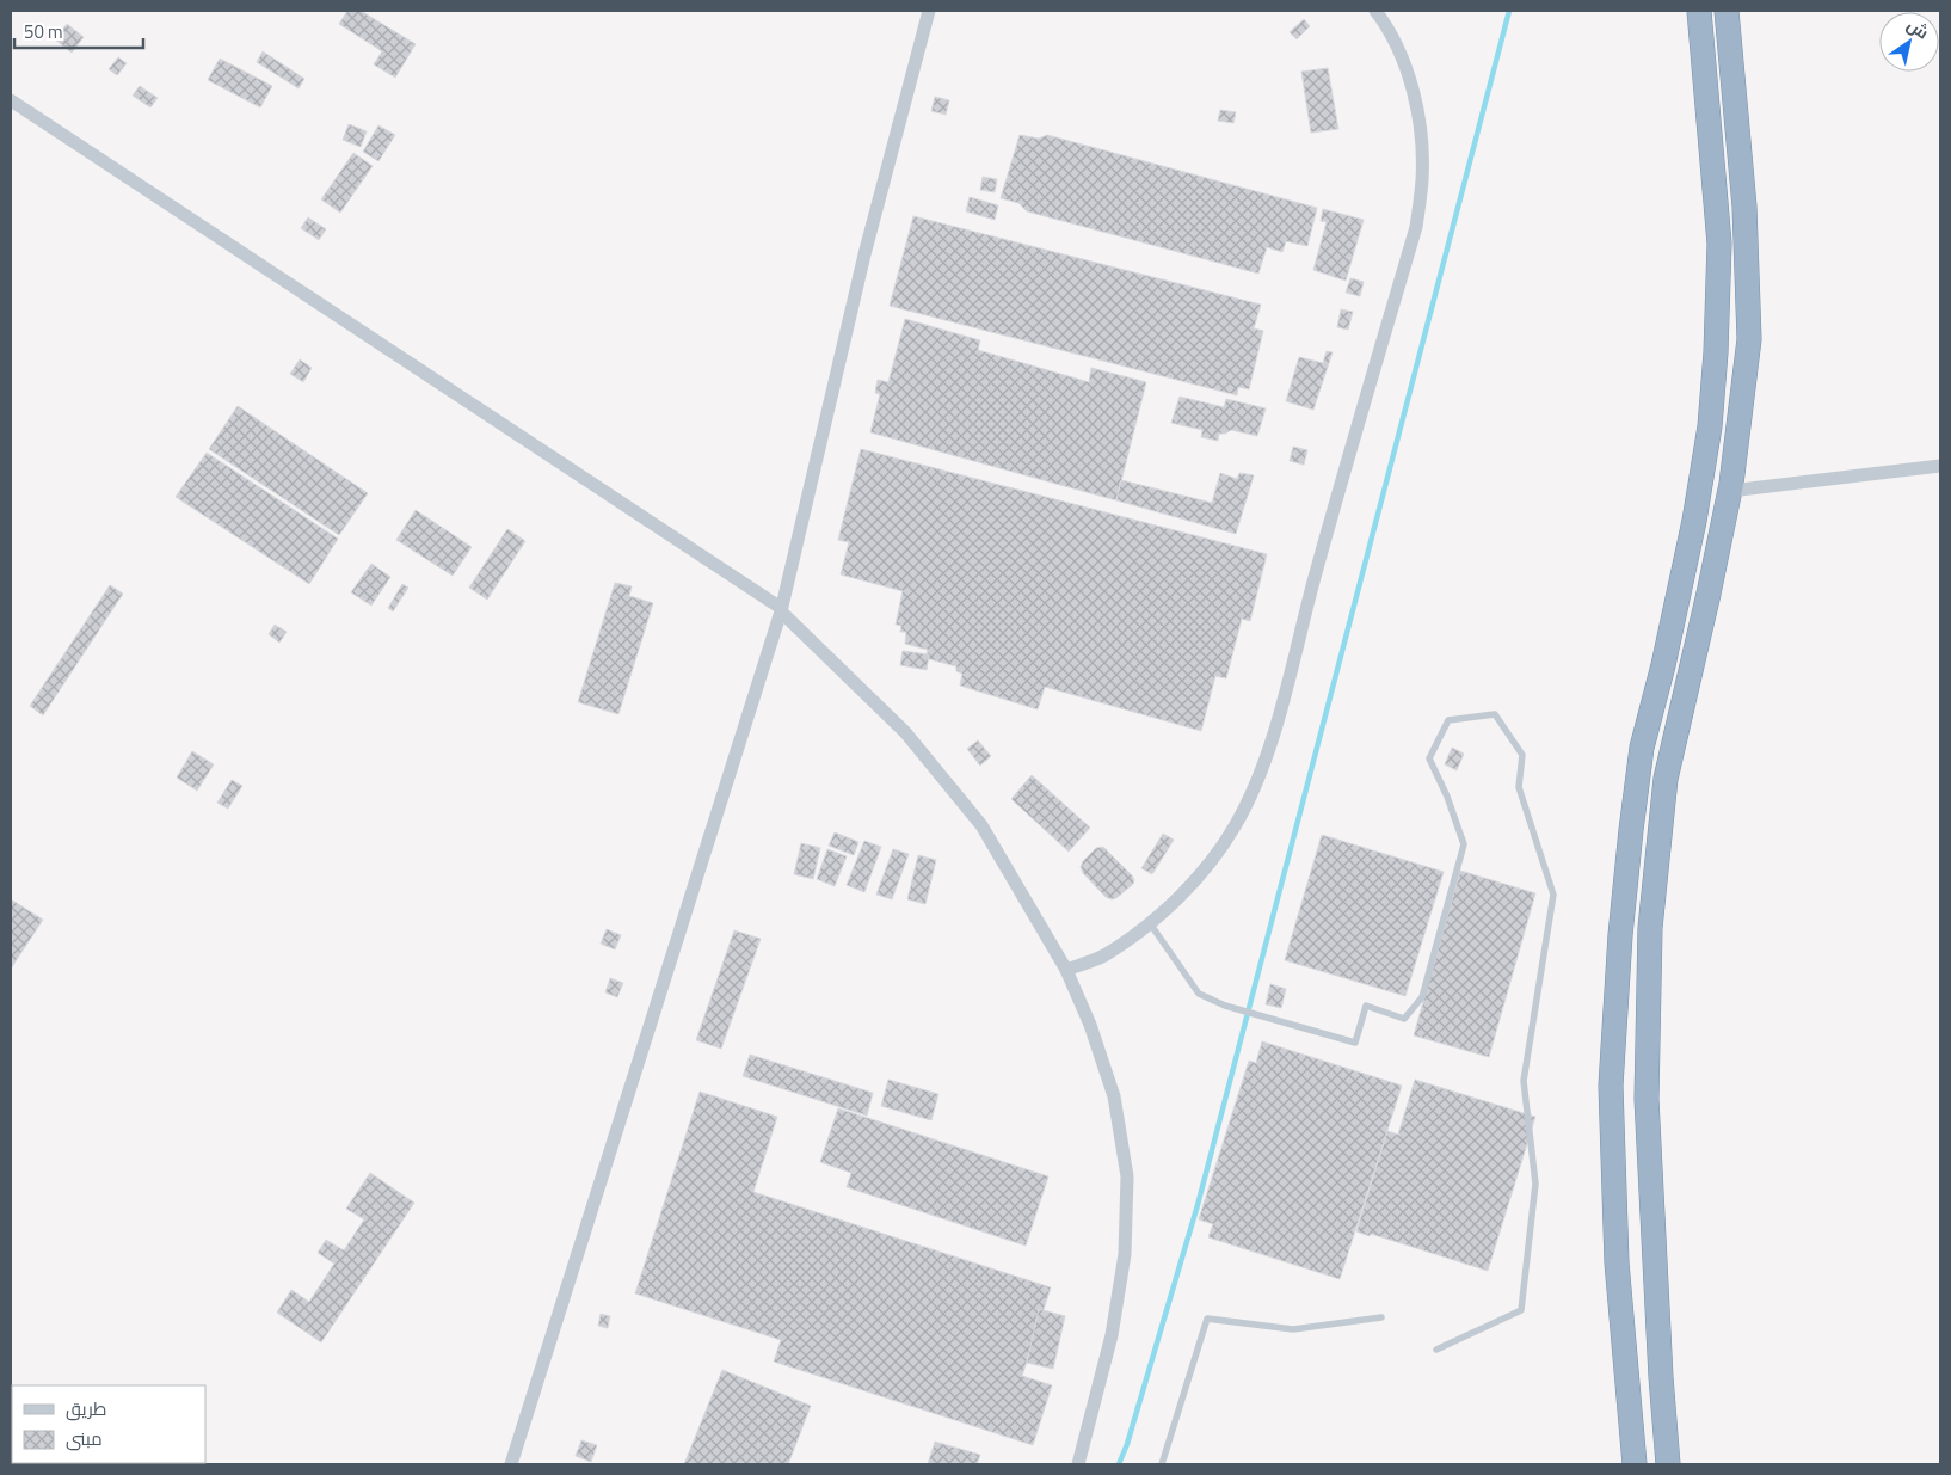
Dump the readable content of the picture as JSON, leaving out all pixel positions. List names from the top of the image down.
{
  "legend": ["طريق", "مبنى"],
  "scale_bar": "50 m",
  "north": "top right"
}
